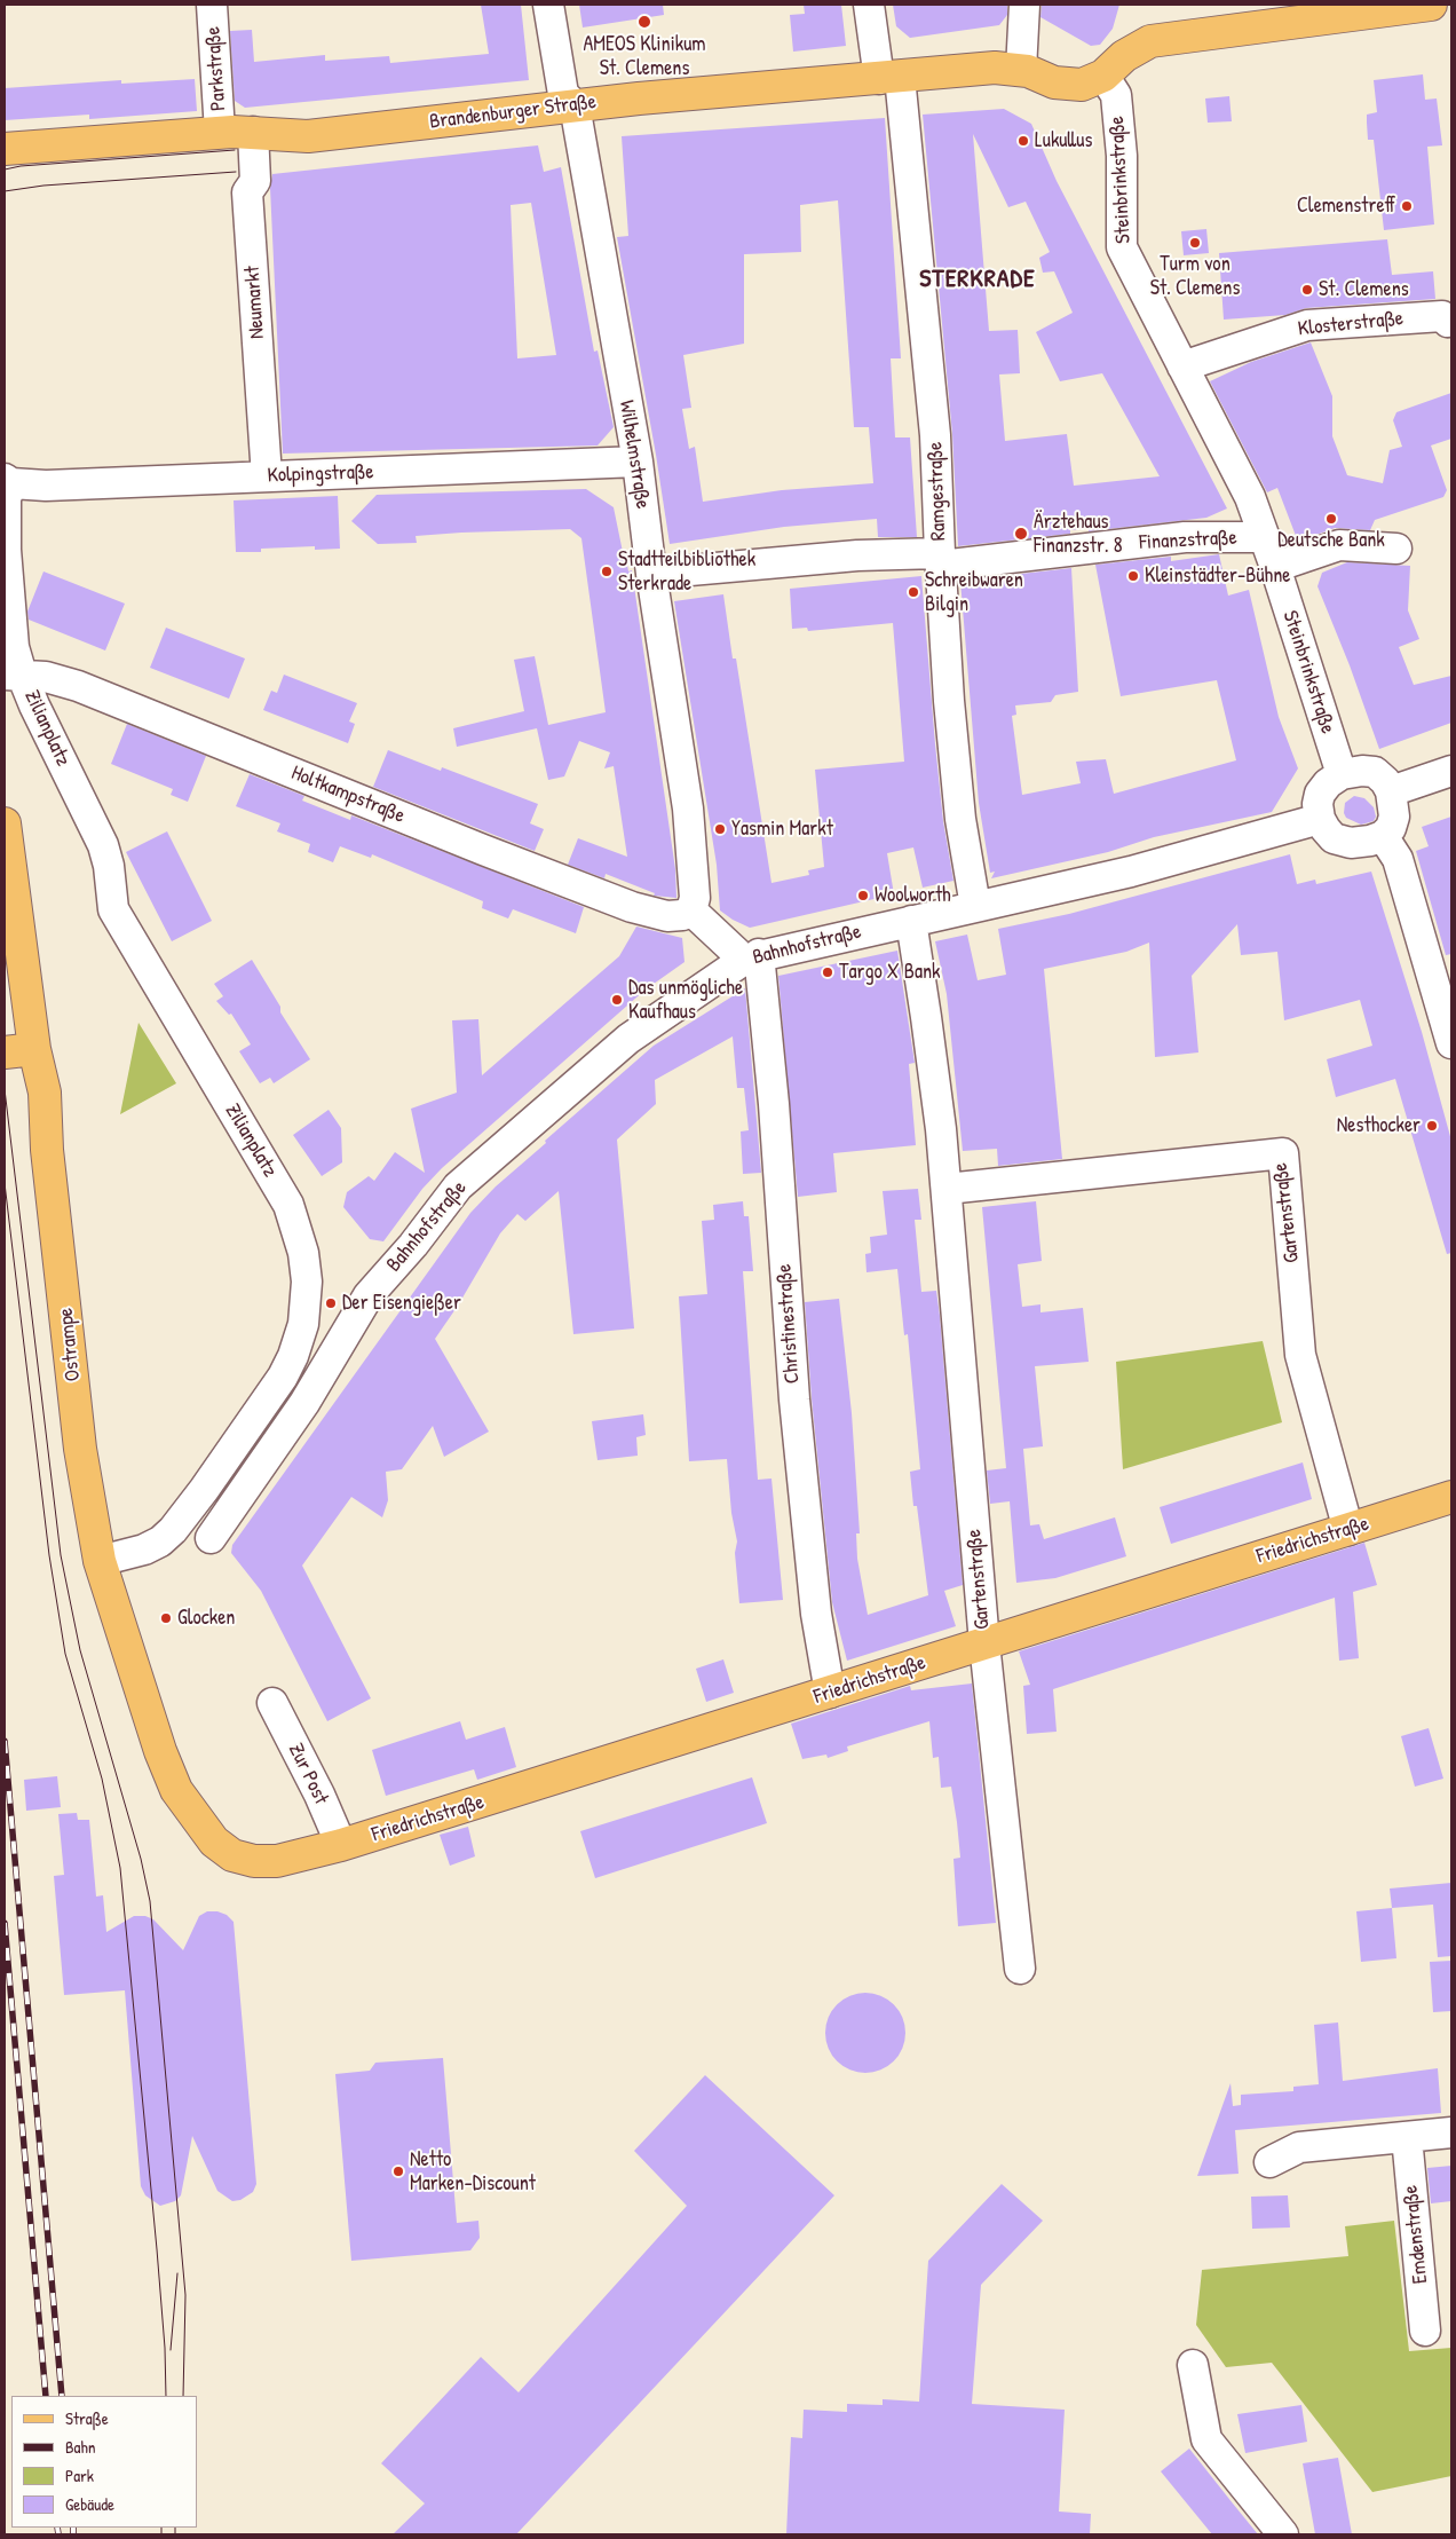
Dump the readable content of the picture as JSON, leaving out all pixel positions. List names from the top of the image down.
{
  "streets": {
    "main road": ["Brandenburger Straße", "Ostrampe", "Friedrichstraße"],
    "street": [
      "Parkstraße",
      "Steinbrinkstraße",
      "Neumarkt",
      "Klosterstraße",
      "Wilhelmstraße",
      "Kolpingstraße",
      "Ramgestraße",
      "Finanzstraße",
      "Zilianplatz",
      "Holtkampstraße",
      "Bahnhofstraße",
      "Gartenstraße",
      "Christinestraße",
      "Zur Post",
      "Emdenstraße"
    ]
  },
  "crossings": [
    ["Parkstraße", "Brandenburger Straße"],
    ["Brandenburger Straße", "Steinbrinkstraße"],
    ["Brandenburger Straße", "Neumarkt"],
    ["Brandenburger Straße", "Wilhelmstraße"],
    ["Brandenburger Straße", "Ramgestraße"],
    ["Steinbrinkstraße", "Klosterstraße"],
    ["Steinbrinkstraße", "Finanzstraße"],
    ["Steinbrinkstraße", "Bahnhofstraße"],
    ["Neumarkt", "Kolpingstraße"],
    ["Wilhelmstraße", "Kolpingstraße"],
    ["Wilhelmstraße", "Finanzstraße"],
    ["Wilhelmstraße", "Holtkampstraße"],
    ["Ramgestraße", "Finanzstraße"],
    ["Ramgestraße", "Bahnhofstraße"],
    ["Zilianplatz", "Holtkampstraße"],
    ["Zilianplatz", "Ostrampe"],
    ["Bahnhofstraße", "Gartenstraße"],
    ["Bahnhofstraße", "Christinestraße"],
    ["Gartenstraße", "Friedrichstraße"],
    ["Christinestraße", "Friedrichstraße"],
    ["Ostrampe", "Friedrichstraße"],
    ["Friedrichstraße", "Zur Post"]
  ],
  "districts": ["STERKRADE"],
  "places": [
    "AMEOS Klinikum St. Clemens",
    "Lukullus",
    "Clemenstreff",
    "Turm von St. Clemens",
    "St. Clemens",
    "Deutsche Bank",
    "Ärztehaus Finanzstr. 8",
    "Stadtteilbibliothek Sterkrade",
    "Kleinstädter-Bühne",
    "Schreibwaren Bilgin",
    "Yasmin Markt",
    "Woolworth",
    "Targo X Bank",
    "Das unmögliche Kaufhaus",
    "Nesthocker",
    "Der Eisengießer",
    "Glocken",
    "Netto Marken-Discount"
  ],
  "legend": [
    "Straße",
    "Bahn",
    "Park",
    "Gebäude"
  ]
}
